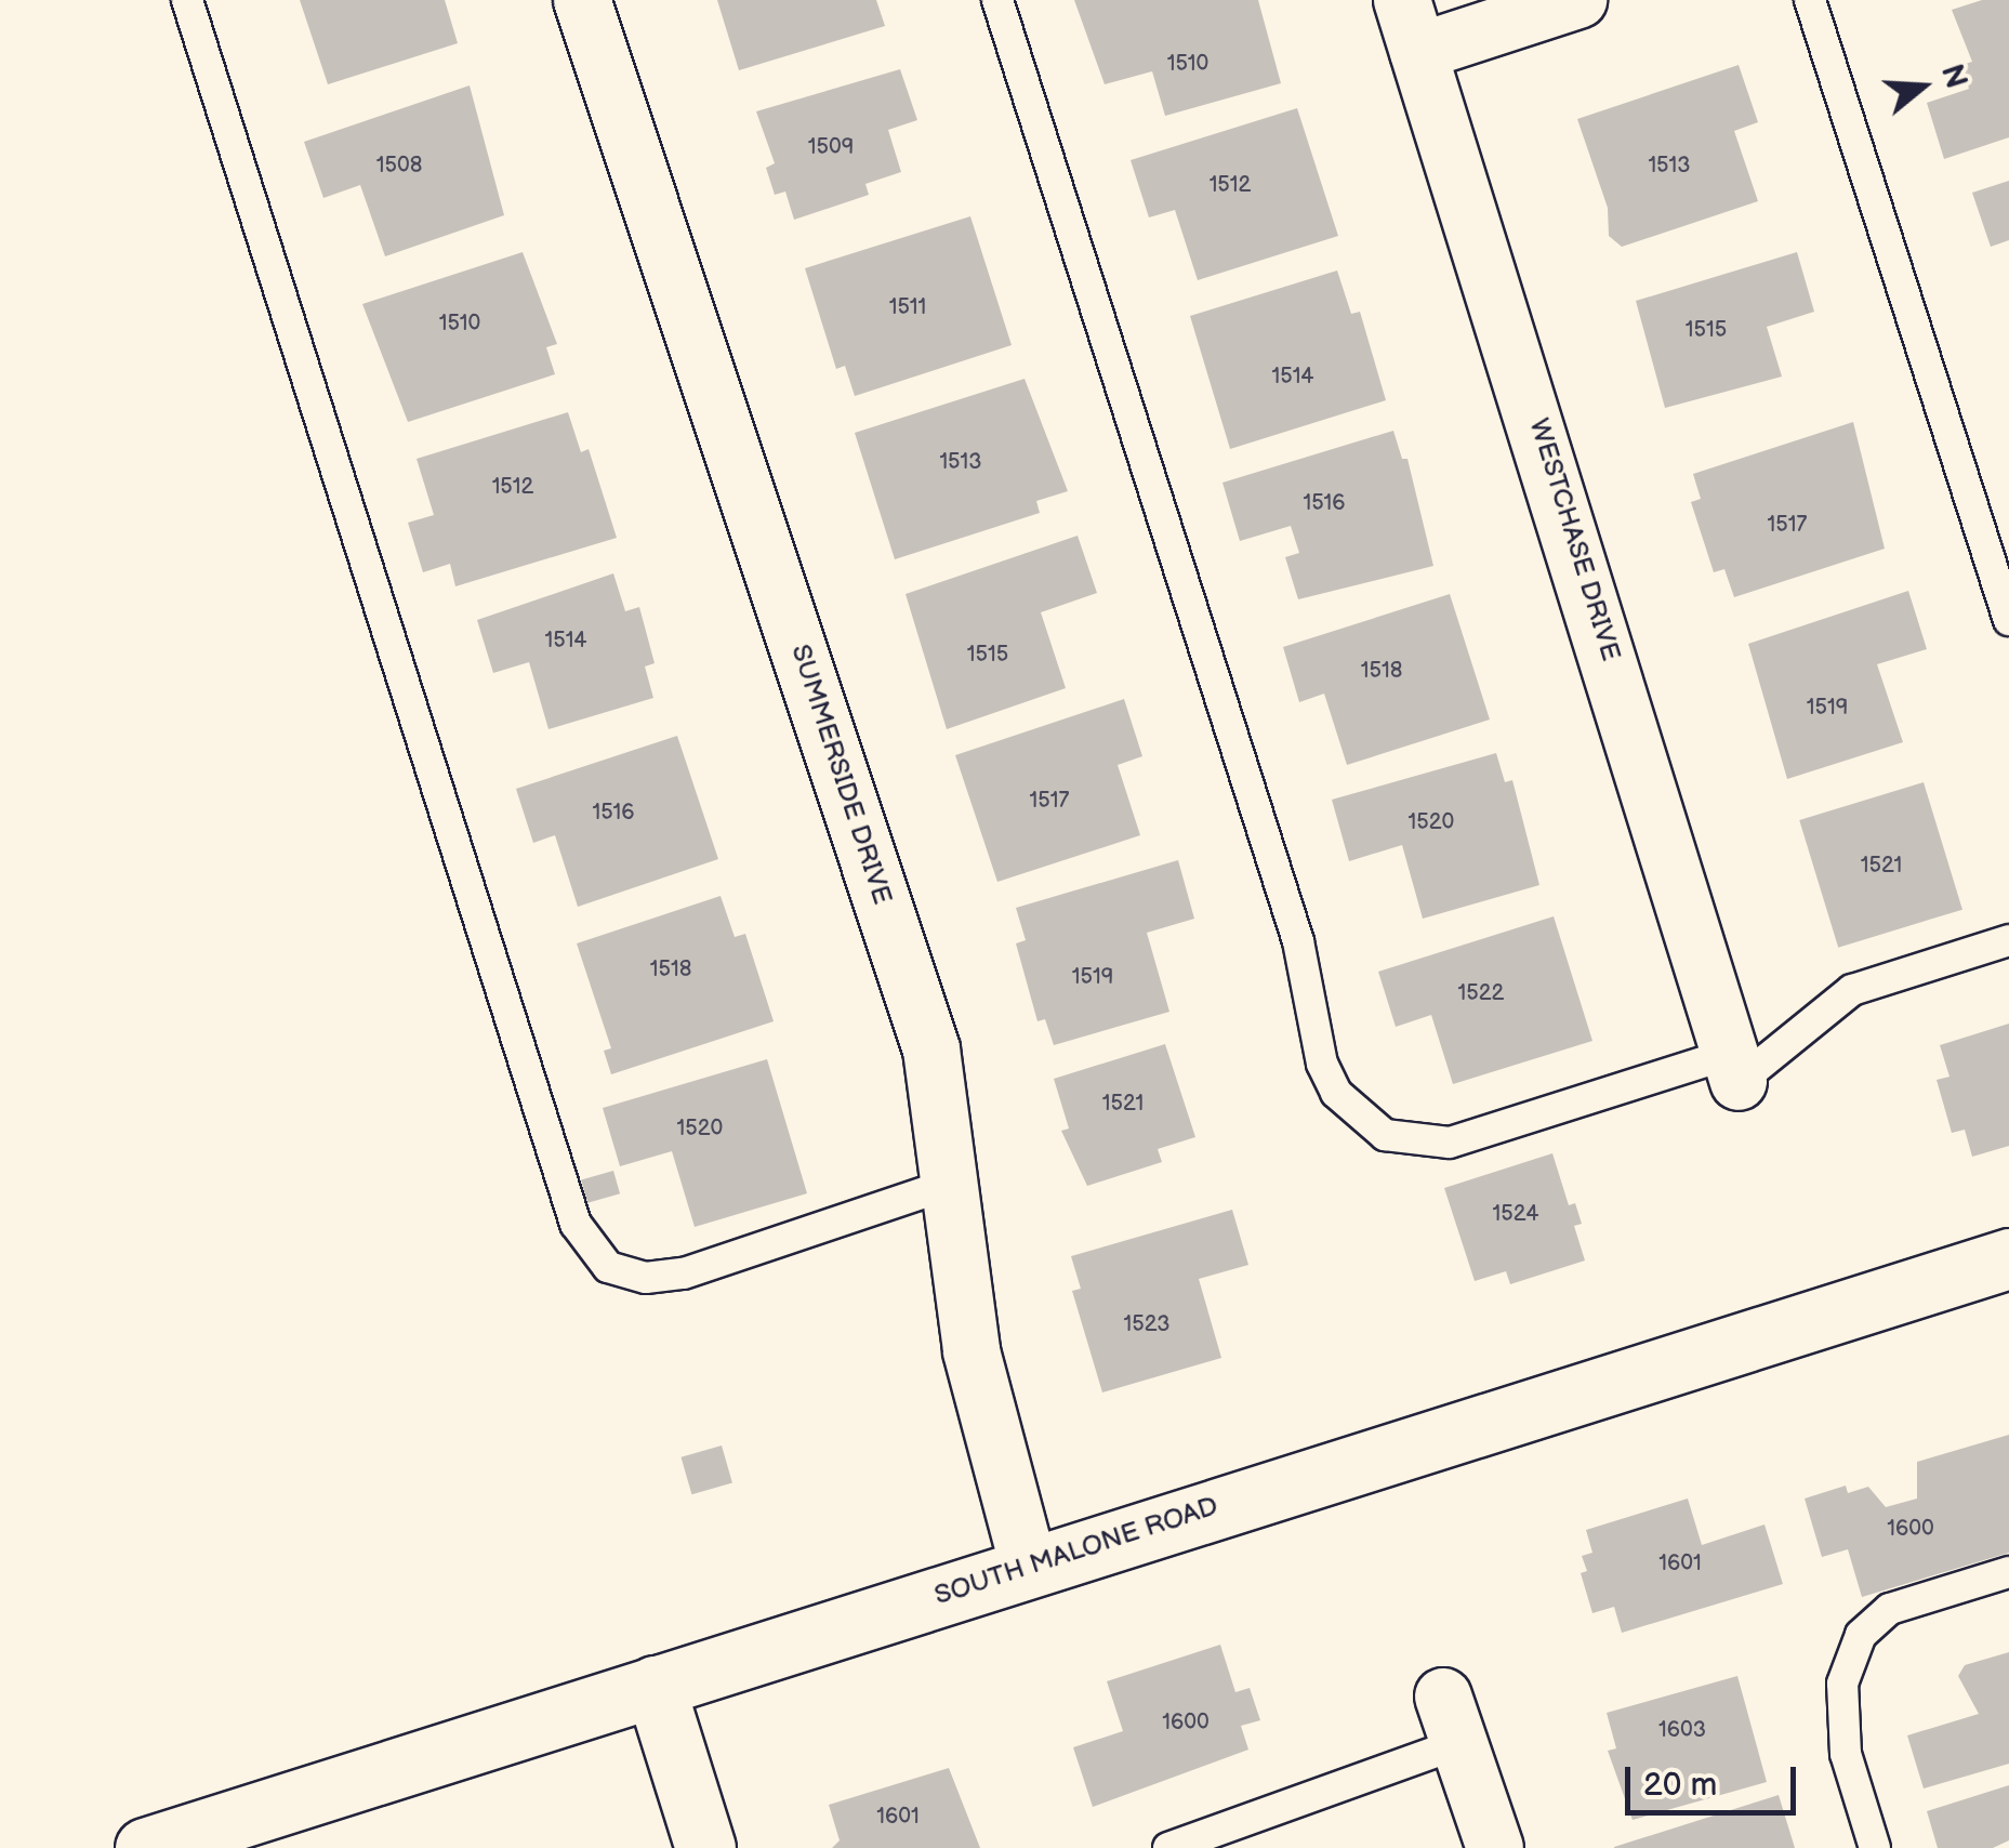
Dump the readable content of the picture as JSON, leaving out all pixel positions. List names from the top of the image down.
{
  "streets": {
    "street": ["WESTCHASE DRIVE", "SUMMERSIDE DRIVE", "SOUTH MALONE ROAD"]
  },
  "crossings": [
    ["SUMMERSIDE DRIVE", "SOUTH MALONE ROAD"]
  ],
  "house_numbers": [
    "1510",
    "1509",
    "1508",
    "1513",
    "1512",
    "1511",
    "1510",
    "1515",
    "1514",
    "1513",
    "1512",
    "1516",
    "1517",
    "1514",
    "1515",
    "1518",
    "1519",
    "1517",
    "1516",
    "1520",
    "1521",
    "1518",
    "1519",
    "1522",
    "1521",
    "1520",
    "1524",
    "1523",
    "1600",
    "1601",
    "1600",
    "1603",
    "1601"
  ],
  "scale_bar": "20 m",
  "north": "right"
}
